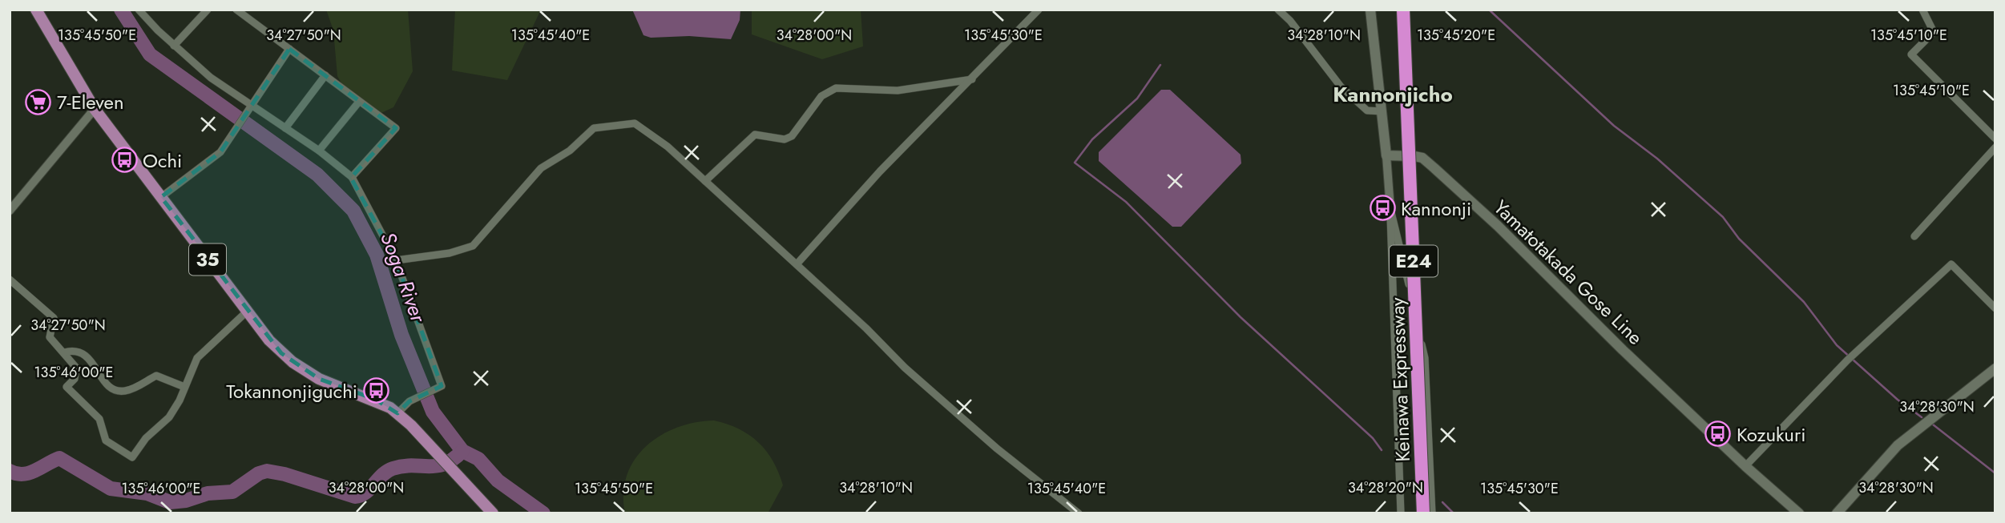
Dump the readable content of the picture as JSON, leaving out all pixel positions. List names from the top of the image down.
{
  "streets": {
    "highway": ["E24", "Keinawa Expressway"],
    "main road": ["35", "Yamatotakada Gose Line"]
  },
  "districts": ["Kannonjicho"],
  "water": ["Soga River"],
  "places": {
    "supermarket": ["7-Eleven"],
    "bus stop": [
      "Ochi",
      "Kannonji",
      "Tokannonjiguchi",
      "Kozukuri"
    ]
  },
  "coordinates": [
    "135°45'40\"E",
    "135°45'50\"E",
    "135°45'30\"E",
    "135°45'20\"E",
    "135°45'10\"E",
    "34°27'50\"N",
    "34°28'00\"N",
    "34°28'10\"N",
    "135°46'00\"E",
    "34°28'30\"N",
    "34°28'20\"N"
  ]
}
